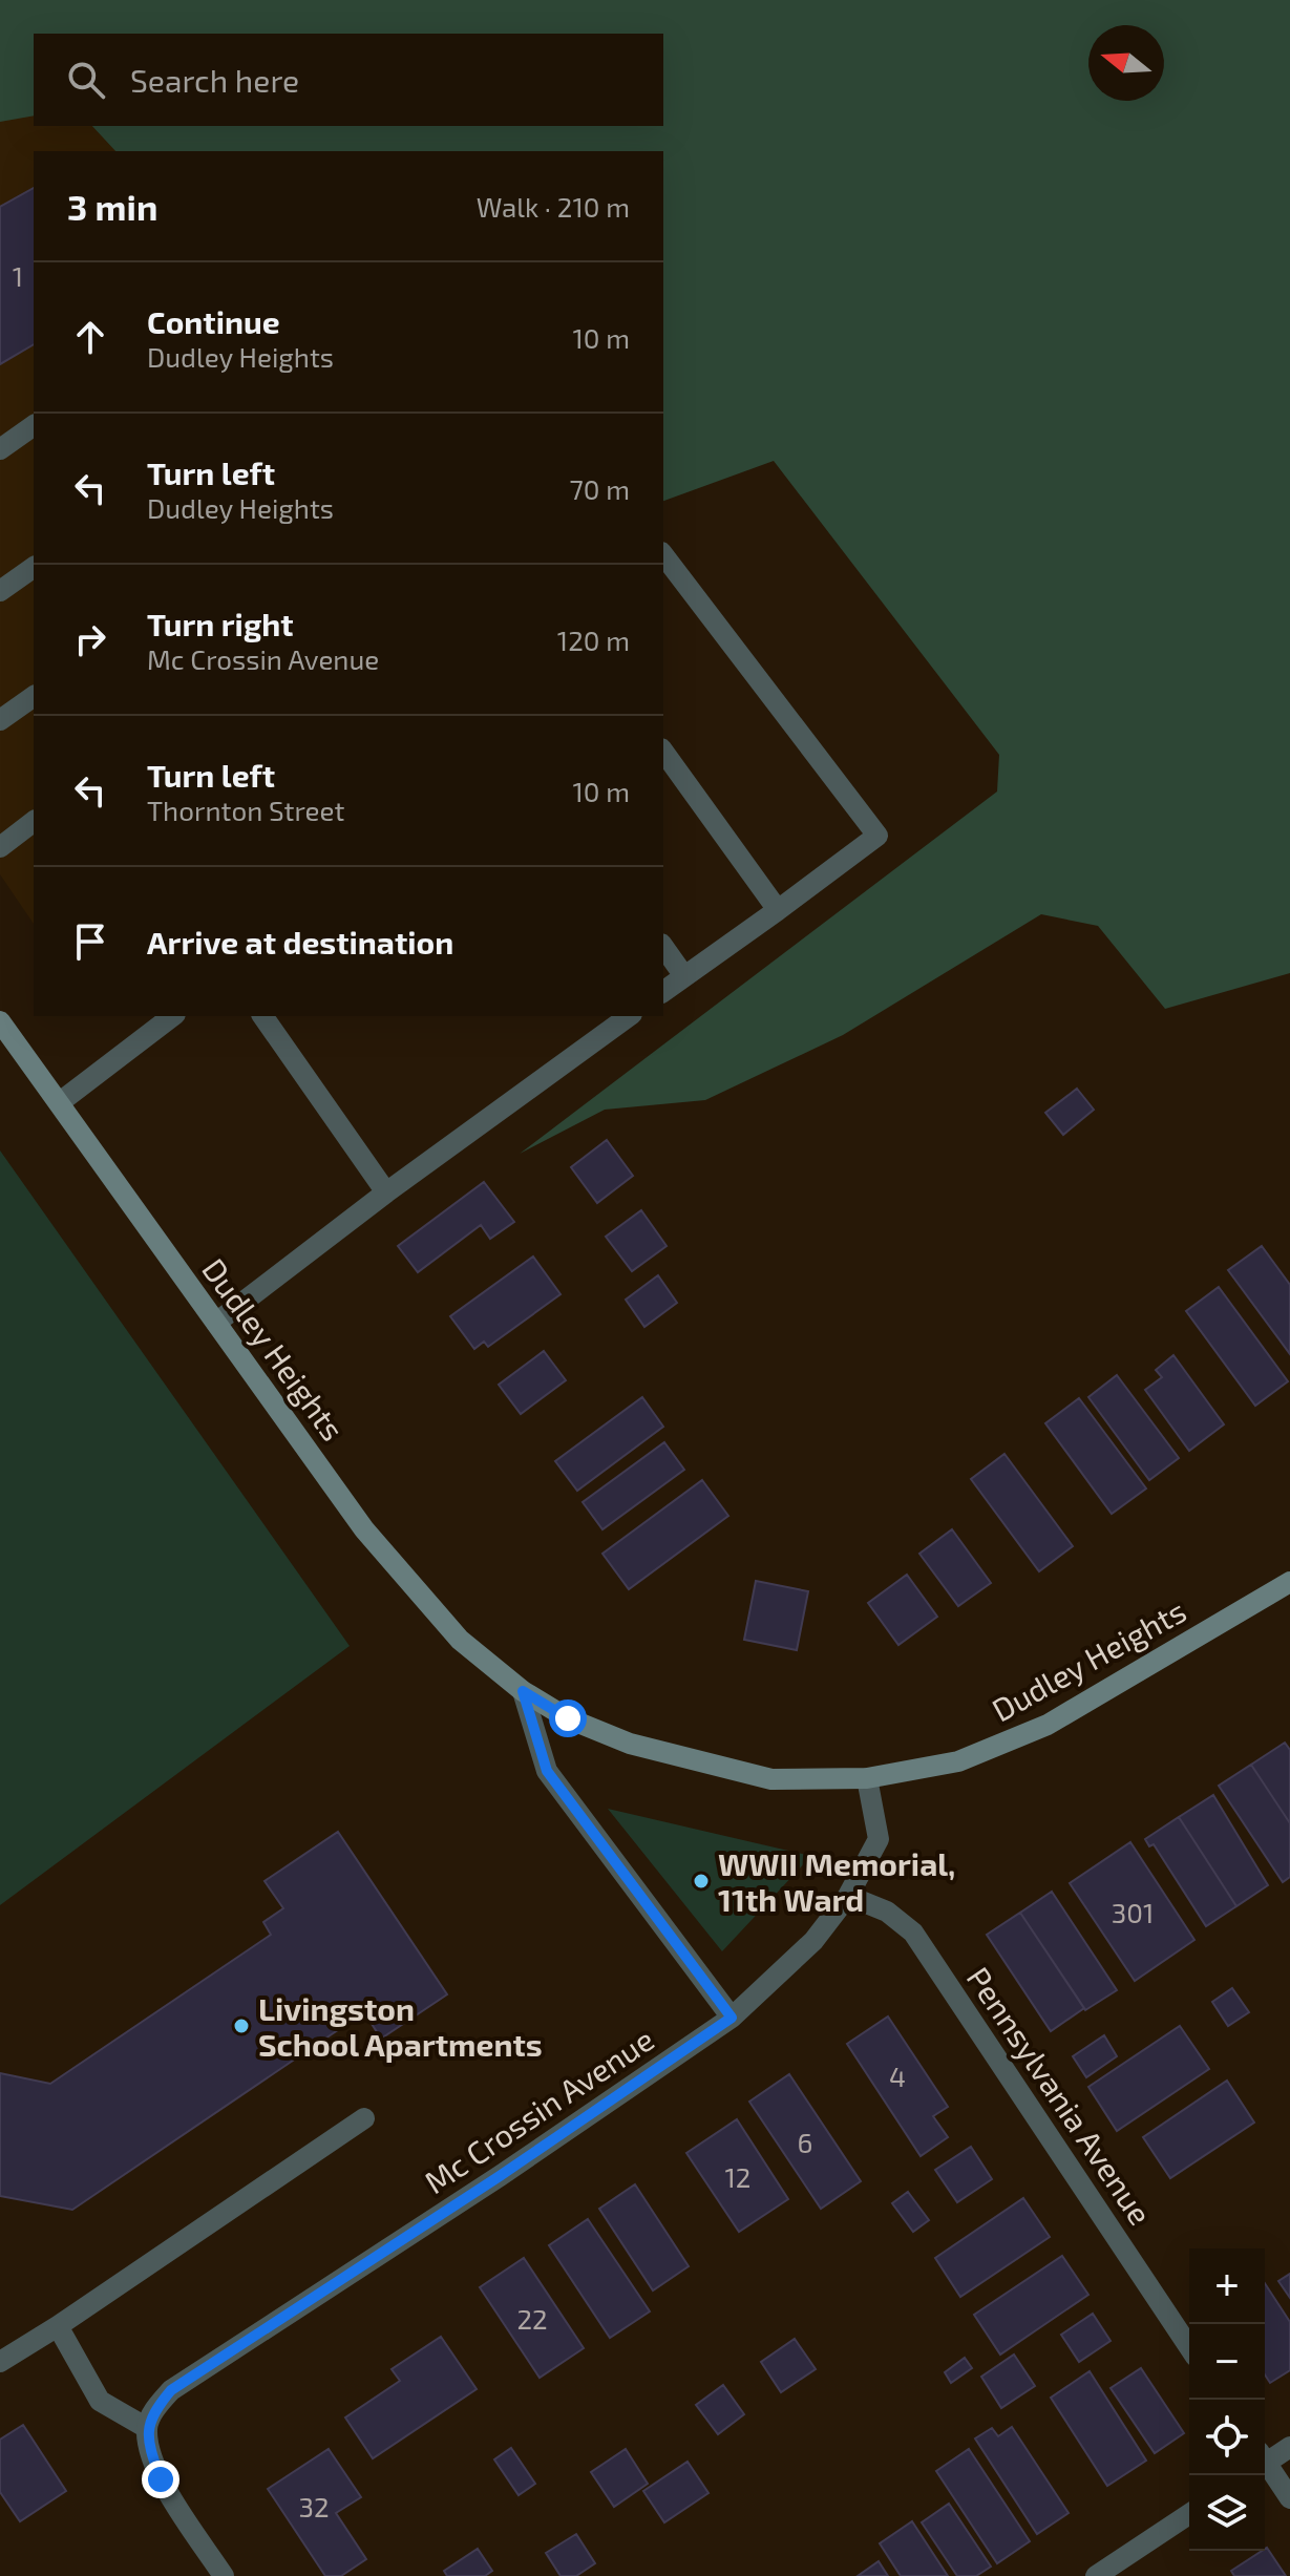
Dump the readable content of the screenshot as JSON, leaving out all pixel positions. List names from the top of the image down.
{
  "streets": {
    "main road": ["Dudley Heights"],
    "street": ["Pennsylvania Avenue", "Mc Crossin Avenue"]
  },
  "crossings": [
    ["Dudley Heights", "Mc Crossin Avenue"],
    ["Pennsylvania Avenue", "Mc Crossin Avenue"]
  ],
  "places": ["WWII Memorial, 11th Ward", "Livingston School Apartments"],
  "house_numbers": [
    "1",
    "301",
    "4",
    "6",
    "12",
    "22",
    "32"
  ],
  "north": "left",
  "page": {
    "search": "Search here",
    "heading": ["3 min", "Walk · 210 m"],
    "list": [
      ["Continue", "Dudley Heights", "10 m"],
      ["Turn left", "Dudley Heights", "70 m"],
      ["Turn right", "Mc Crossin Avenue", "120 m"],
      ["Turn left", "Thornton Street", "10 m"],
      "Arrive at destination"
    ],
    "map_buttons": ["+", "−"]
  }
}
